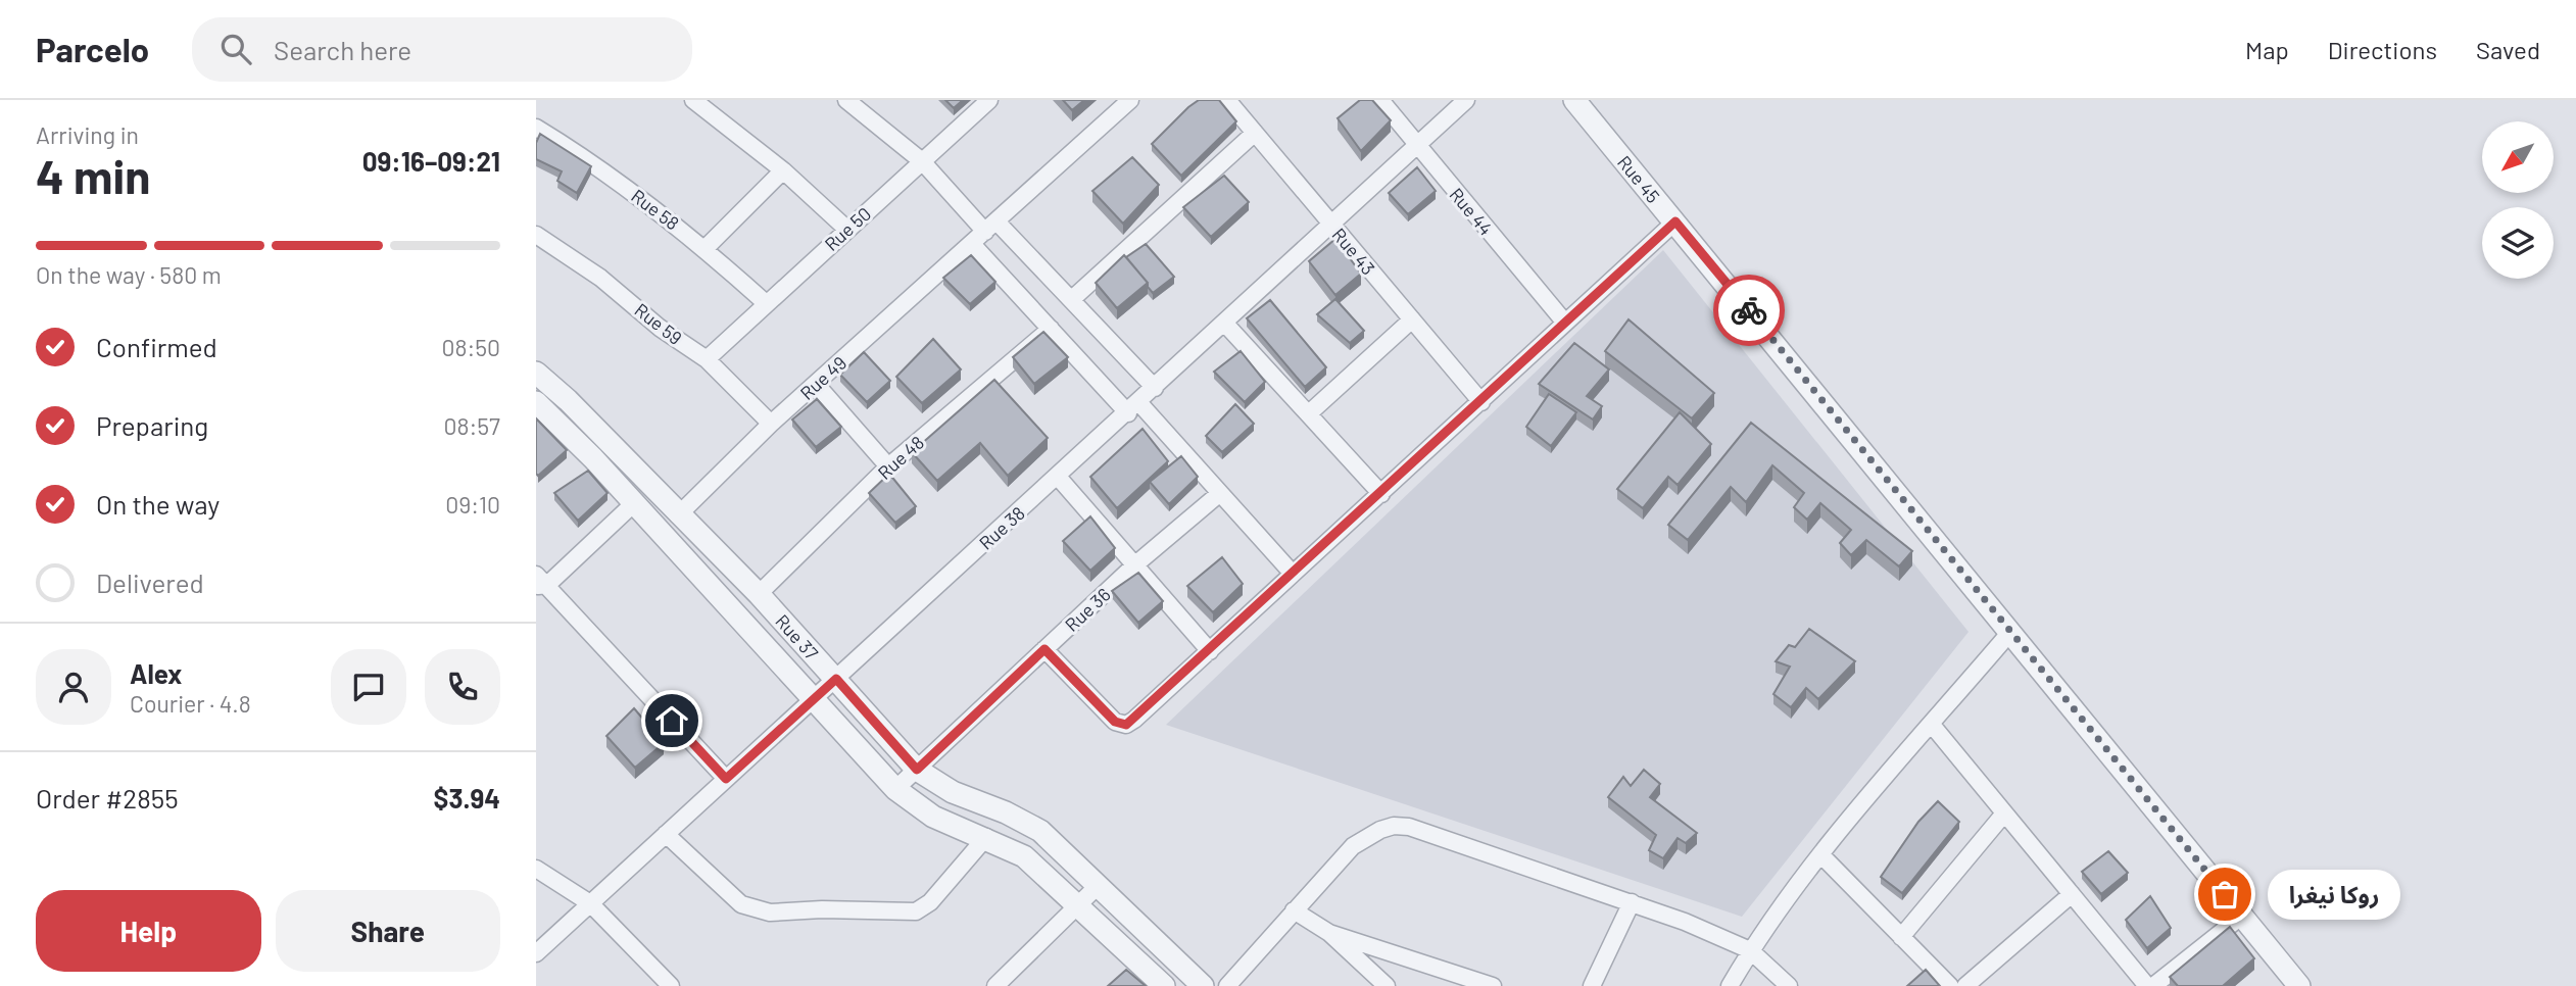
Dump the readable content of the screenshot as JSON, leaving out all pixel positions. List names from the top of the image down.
{
  "streets": {
    "street": [
      "Rue 45",
      "Rue 58",
      "Rue 44",
      "Rue 50",
      "Rue 43",
      "Rue 59",
      "Rue 49",
      "Rue 48",
      "Rue 38",
      "Rue 36",
      "Rue 37"
    ]
  },
  "crossings": [
    ["Rue 58", "Rue 50"],
    ["Rue 44", "Rue 38"],
    ["Rue 50", "Rue 59"],
    ["Rue 43", "Rue 38"],
    ["Rue 59", "Rue 49"],
    ["Rue 49", "Rue 37"],
    ["Rue 48", "Rue 37"],
    ["Rue 38", "Rue 37"],
    ["Rue 36", "Rue 37"]
  ],
  "places": ["روكا نيغرا"],
  "north": "bottom left",
  "page": {
    "header": "Parcelo",
    "search": "Search here",
    "nav": ["Map", "Directions", "Saved"],
    "heading": ["4 min", "Arriving in", "09:16–09:21"],
    "panel": [
      "Alex",
      "Courier · 4.8",
      "Order #2855",
      "$3.94"
    ],
    "bar": "On the way · 580 m",
    "list": [
      ["Confirmed", "08:50"],
      ["Preparing", "08:57"],
      ["On the way", "09:10"],
      "Delivered"
    ],
    "bubble": "روكا نيغرا",
    "buttons": ["Help", "Share"]
  }
}
